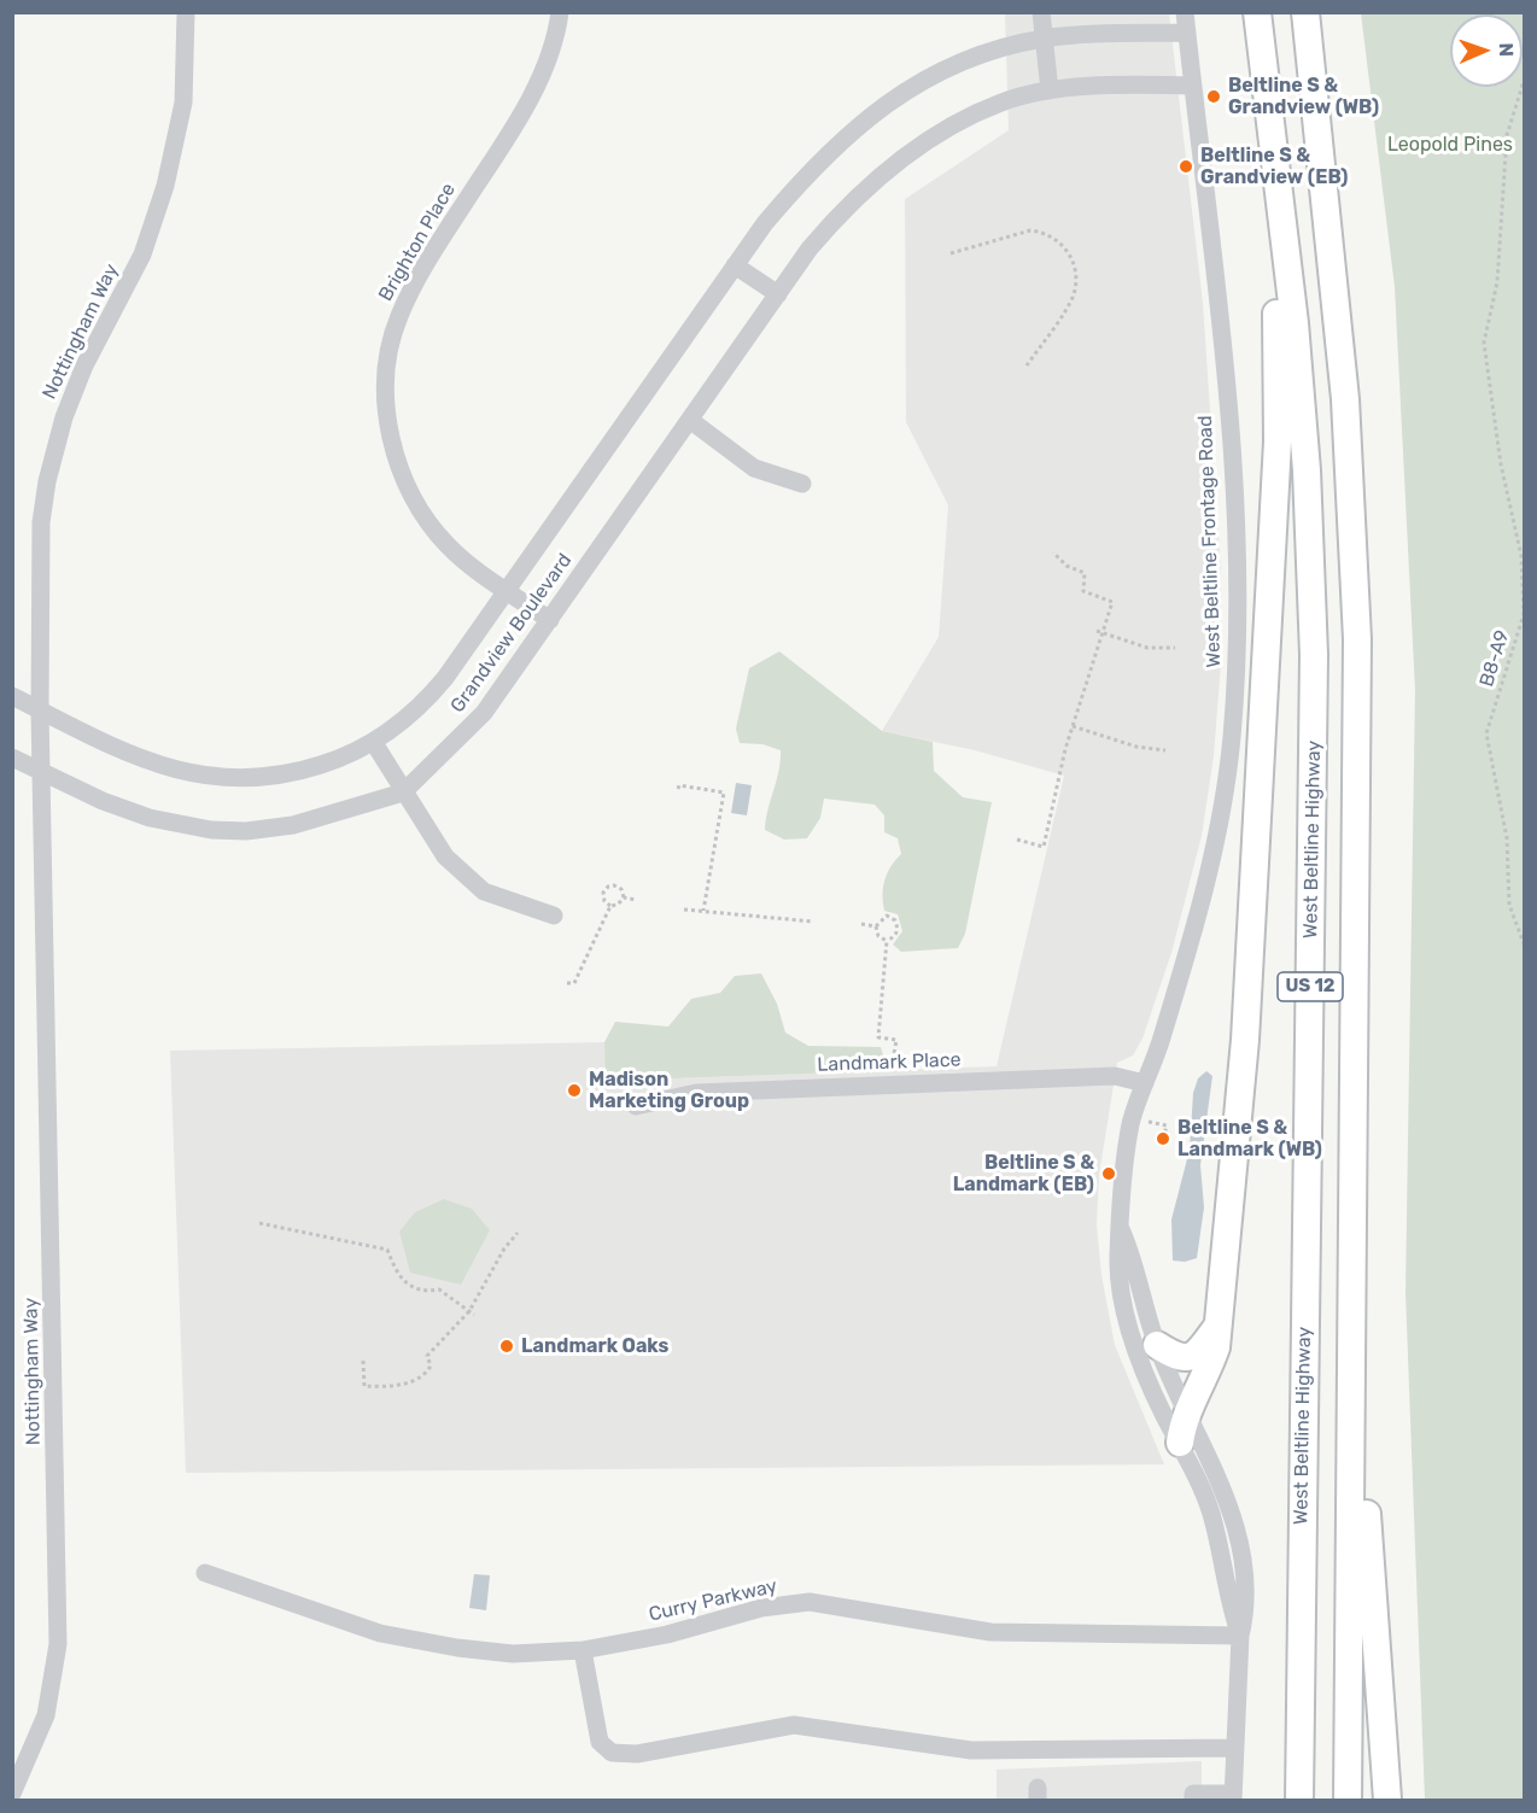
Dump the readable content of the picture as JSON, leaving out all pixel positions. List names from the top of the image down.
{
  "streets": {
    "highway": ["West Beltline Highway", "US 12"],
    "street": [
      "Brighton Place",
      "Nottingham Way",
      "West Beltline Frontage Road",
      "Grandview Boulevard",
      "Landmark Place",
      "Curry Parkway"
    ],
    "path": ["B8-A9"]
  },
  "crossings": [
    ["Brighton Place", "Grandview Boulevard"],
    ["Nottingham Way", "Grandview Boulevard"],
    ["West Beltline Frontage Road", "Grandview Boulevard"],
    ["West Beltline Frontage Road", "Landmark Place"],
    ["West Beltline Frontage Road", "Curry Parkway"]
  ],
  "parks": ["Leopold Pines"],
  "places": [
    "Beltline S & Grandview (WB)",
    "Beltline S & Grandview (EB)",
    "Madison Marketing Group",
    "Beltline S & Landmark (WB)",
    "Beltline S & Landmark (EB)",
    "Landmark Oaks"
  ],
  "north": "right"
}
